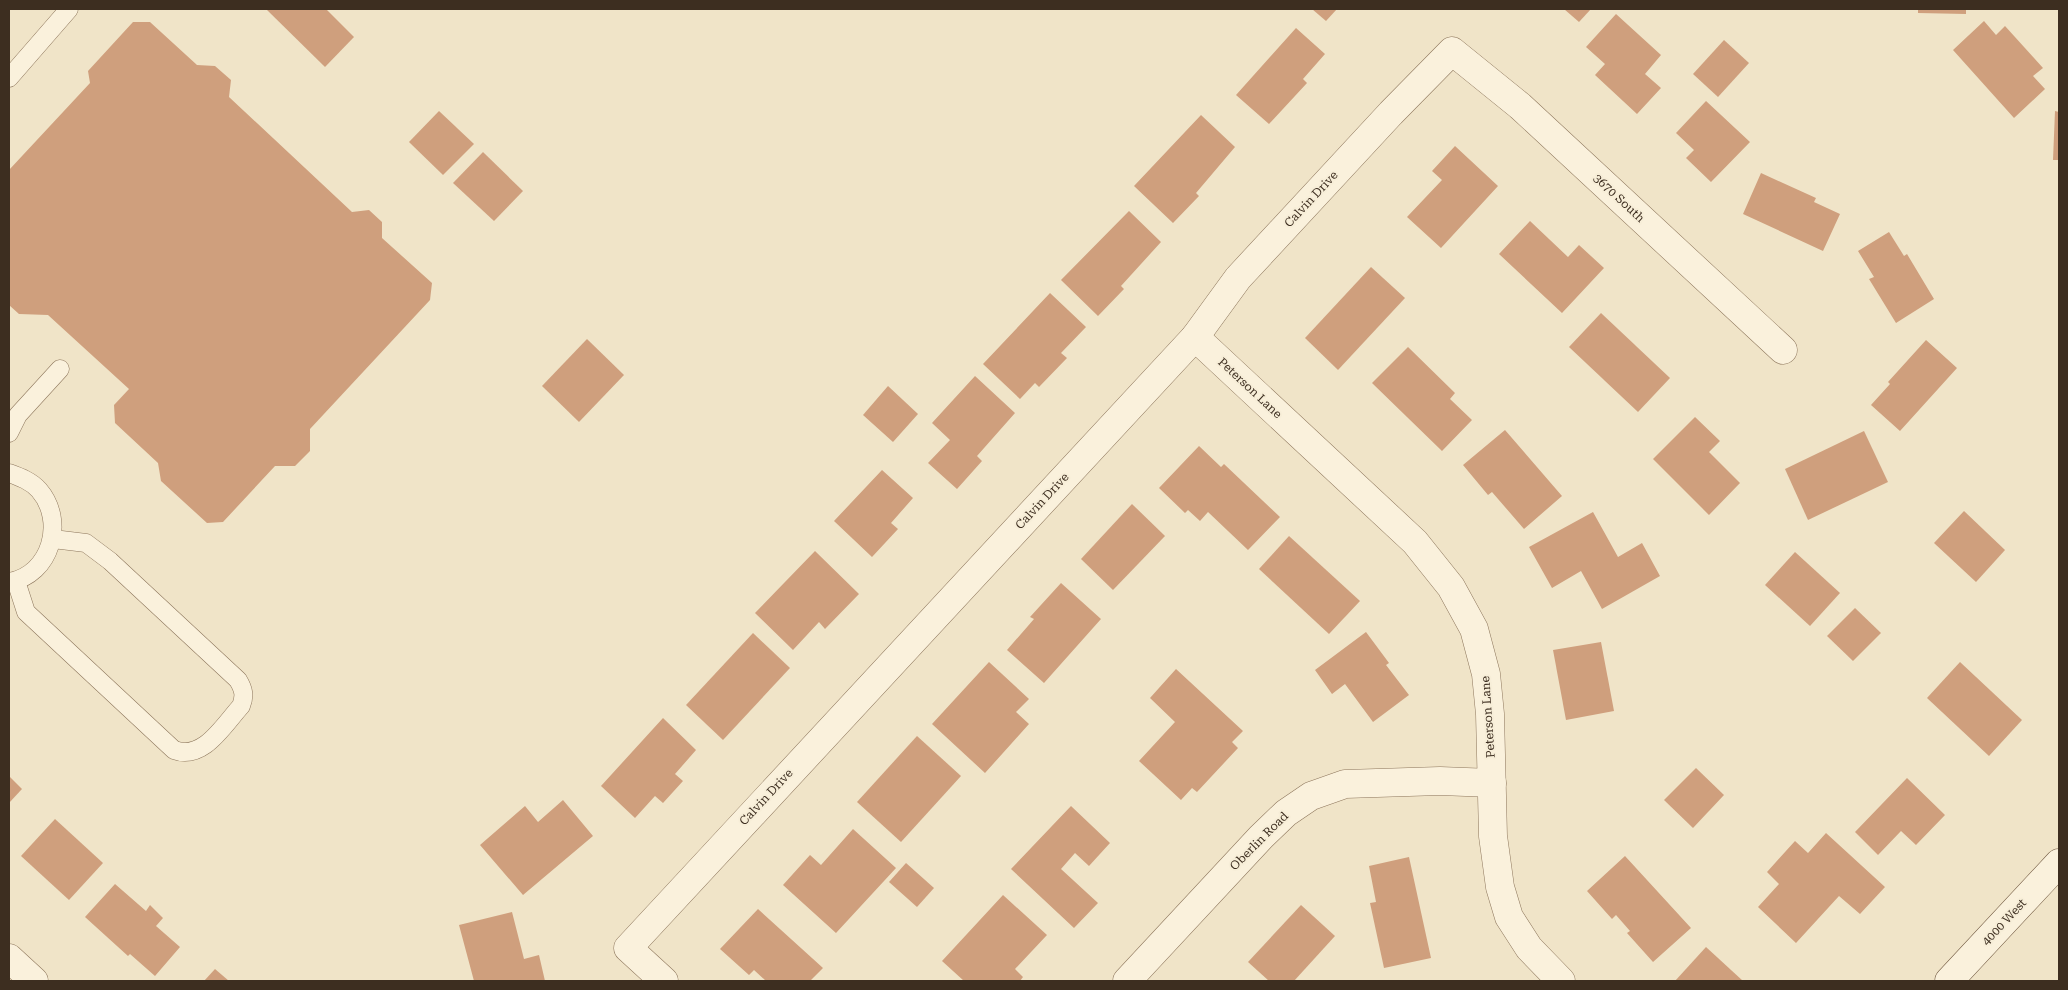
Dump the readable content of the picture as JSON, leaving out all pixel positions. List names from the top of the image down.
{
  "streets": {
    "street": [
      "3670 South",
      "Calvin Drive",
      "Peterson Lane",
      "Oberlin Road",
      "4000 West"
    ]
  },
  "crossings": [
    ["3670 South", "Calvin Drive"],
    ["Calvin Drive", "Peterson Lane"],
    ["Peterson Lane", "Oberlin Road"]
  ]
}
